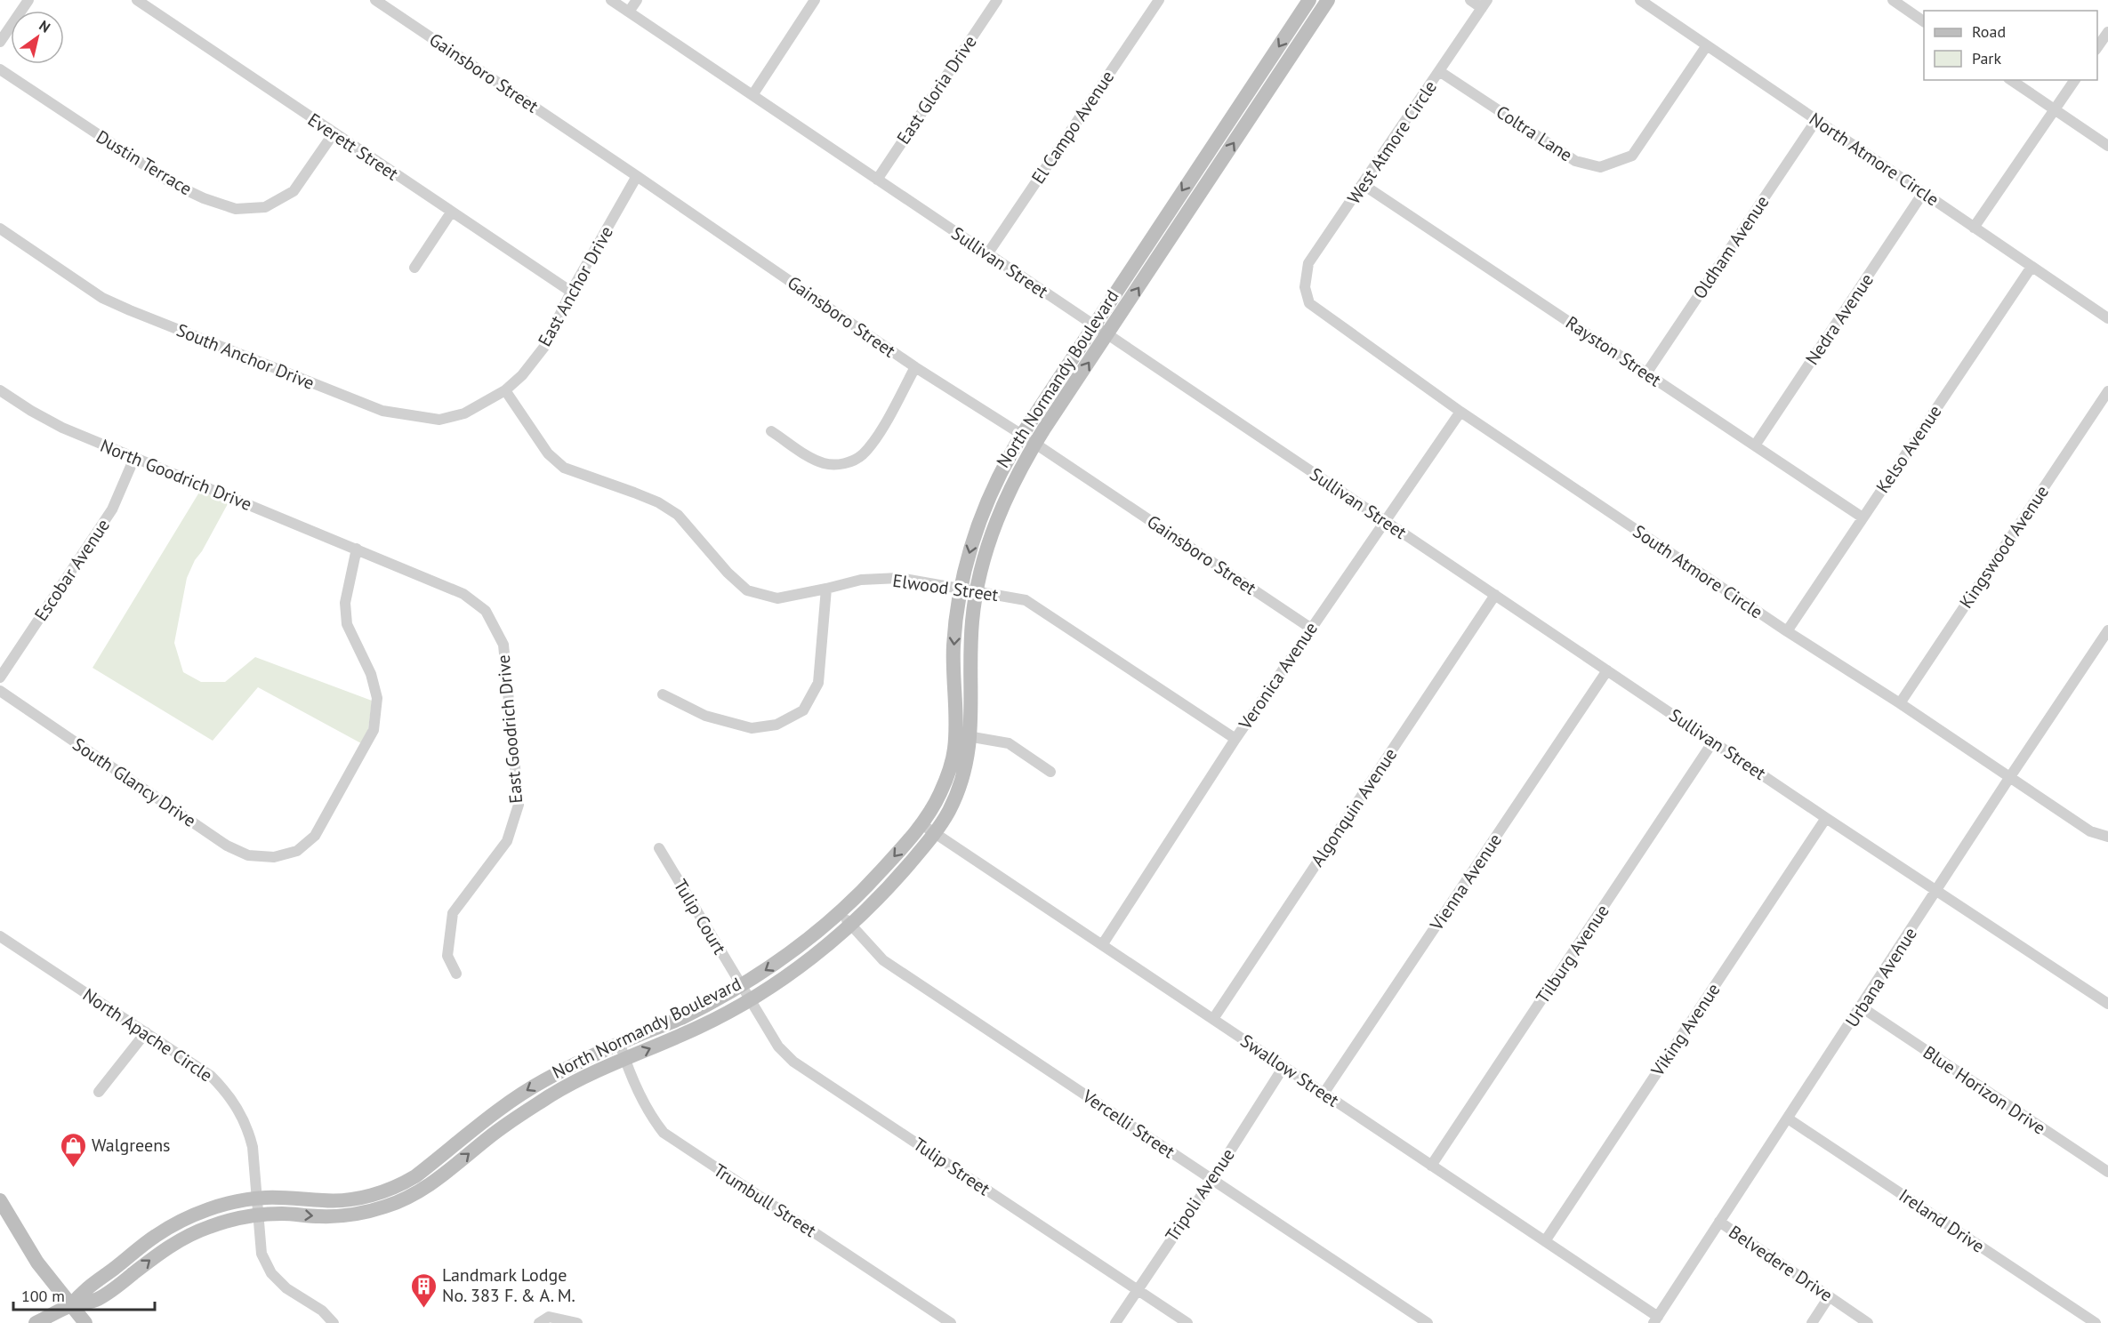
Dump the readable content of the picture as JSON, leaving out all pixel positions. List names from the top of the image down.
{
  "streets": {
    "street": [
      "Gainsboro Street",
      "East Gloria Drive",
      "El Campo Avenue",
      "Coltra Lane",
      "West Atmore Circle",
      "Everett Street",
      "North Atmore Circle",
      "Dustin Terrace",
      "Oldham Avenue",
      "Sullivan Street",
      "East Anchor Drive",
      "Nedra Avenue",
      "Rayston Street",
      "South Anchor Drive",
      "North Normandy Boulevard",
      "Kelso Avenue",
      "North Goodrich Drive",
      "Kingswood Avenue",
      "Escobar Avenue",
      "South Atmore Circle",
      "Elwood Street",
      "Veronica Avenue",
      "East Goodrich Drive",
      "South Glancy Drive",
      "Algonquin Avenue",
      "Vienna Avenue",
      "Tulip Court",
      "Tilburg Avenue",
      "Urbana Avenue",
      "Viking Avenue",
      "North Apache Circle",
      "Swallow Street",
      "Blue Horizon Drive",
      "Vercelli Street",
      "Tulip Street",
      "Tripoli Avenue",
      "Trumbull Street",
      "Ireland Drive",
      "Belvedere Drive"
    ]
  },
  "crossings": [
    ["Gainsboro Street", "East Anchor Drive"],
    ["Gainsboro Street", "North Normandy Boulevard"],
    ["Gainsboro Street", "Veronica Avenue"],
    ["East Gloria Drive", "Sullivan Street"],
    ["El Campo Avenue", "Sullivan Street"],
    ["Coltra Lane", "West Atmore Circle"],
    ["Coltra Lane", "North Atmore Circle"],
    ["West Atmore Circle", "Rayston Street"],
    ["West Atmore Circle", "South Atmore Circle"],
    ["Everett Street", "Dustin Terrace"],
    ["Everett Street", "East Anchor Drive"],
    ["North Atmore Circle", "Oldham Avenue"],
    ["North Atmore Circle", "Nedra Avenue"],
    ["North Atmore Circle", "Kelso Avenue"],
    ["Oldham Avenue", "Rayston Street"],
    ["Sullivan Street", "North Normandy Boulevard"],
    ["Sullivan Street", "Veronica Avenue"],
    ["Sullivan Street", "Algonquin Avenue"],
    ["Sullivan Street", "Vienna Avenue"],
    ["Sullivan Street", "Tilburg Avenue"],
    ["Sullivan Street", "Urbana Avenue"],
    ["Sullivan Street", "Viking Avenue"],
    ["East Anchor Drive", "South Anchor Drive"],
    ["East Anchor Drive", "Elwood Street"],
    ["Nedra Avenue", "Rayston Street"],
    ["Rayston Street", "Kelso Avenue"],
    ["South Anchor Drive", "Elwood Street"],
    ["North Normandy Boulevard", "Elwood Street"],
    ["North Normandy Boulevard", "Tulip Court"],
    ["North Normandy Boulevard", "North Apache Circle"],
    ["North Normandy Boulevard", "Swallow Street"],
    ["North Normandy Boulevard", "Vercelli Street"],
    ["North Normandy Boulevard", "Tulip Street"],
    ["North Normandy Boulevard", "Trumbull Street"],
    ["Kelso Avenue", "South Atmore Circle"],
    ["North Goodrich Drive", "Escobar Avenue"],
    ["North Goodrich Drive", "East Goodrich Drive"],
    ["North Goodrich Drive", "South Glancy Drive"],
    ["Kingswood Avenue", "South Atmore Circle"],
    ["South Atmore Circle", "Veronica Avenue"],
    ["South Atmore Circle", "Urbana Avenue"],
    ["Elwood Street", "Veronica Avenue"],
    ["Veronica Avenue", "Swallow Street"],
    ["East Goodrich Drive", "South Glancy Drive"],
    ["Algonquin Avenue", "Swallow Street"],
    ["Vienna Avenue", "Swallow Street"],
    ["Tulip Court", "Tulip Street"],
    ["Tilburg Avenue", "Swallow Street"],
    ["Urbana Avenue", "Swallow Street"],
    ["Urbana Avenue", "Blue Horizon Drive"],
    ["Urbana Avenue", "Ireland Drive"],
    ["Urbana Avenue", "Belvedere Drive"],
    ["Viking Avenue", "Swallow Street"],
    ["Swallow Street", "Tripoli Avenue"],
    ["Vercelli Street", "Tripoli Avenue"],
    ["Tulip Street", "Tripoli Avenue"]
  ],
  "places": {
    "shop": ["Walgreens"],
    "building": ["Landmark Lodge No. 383 F. & A. M."]
  },
  "legend": ["Road", "Park"],
  "scale_bar": "100 m",
  "north": "top right"
}
